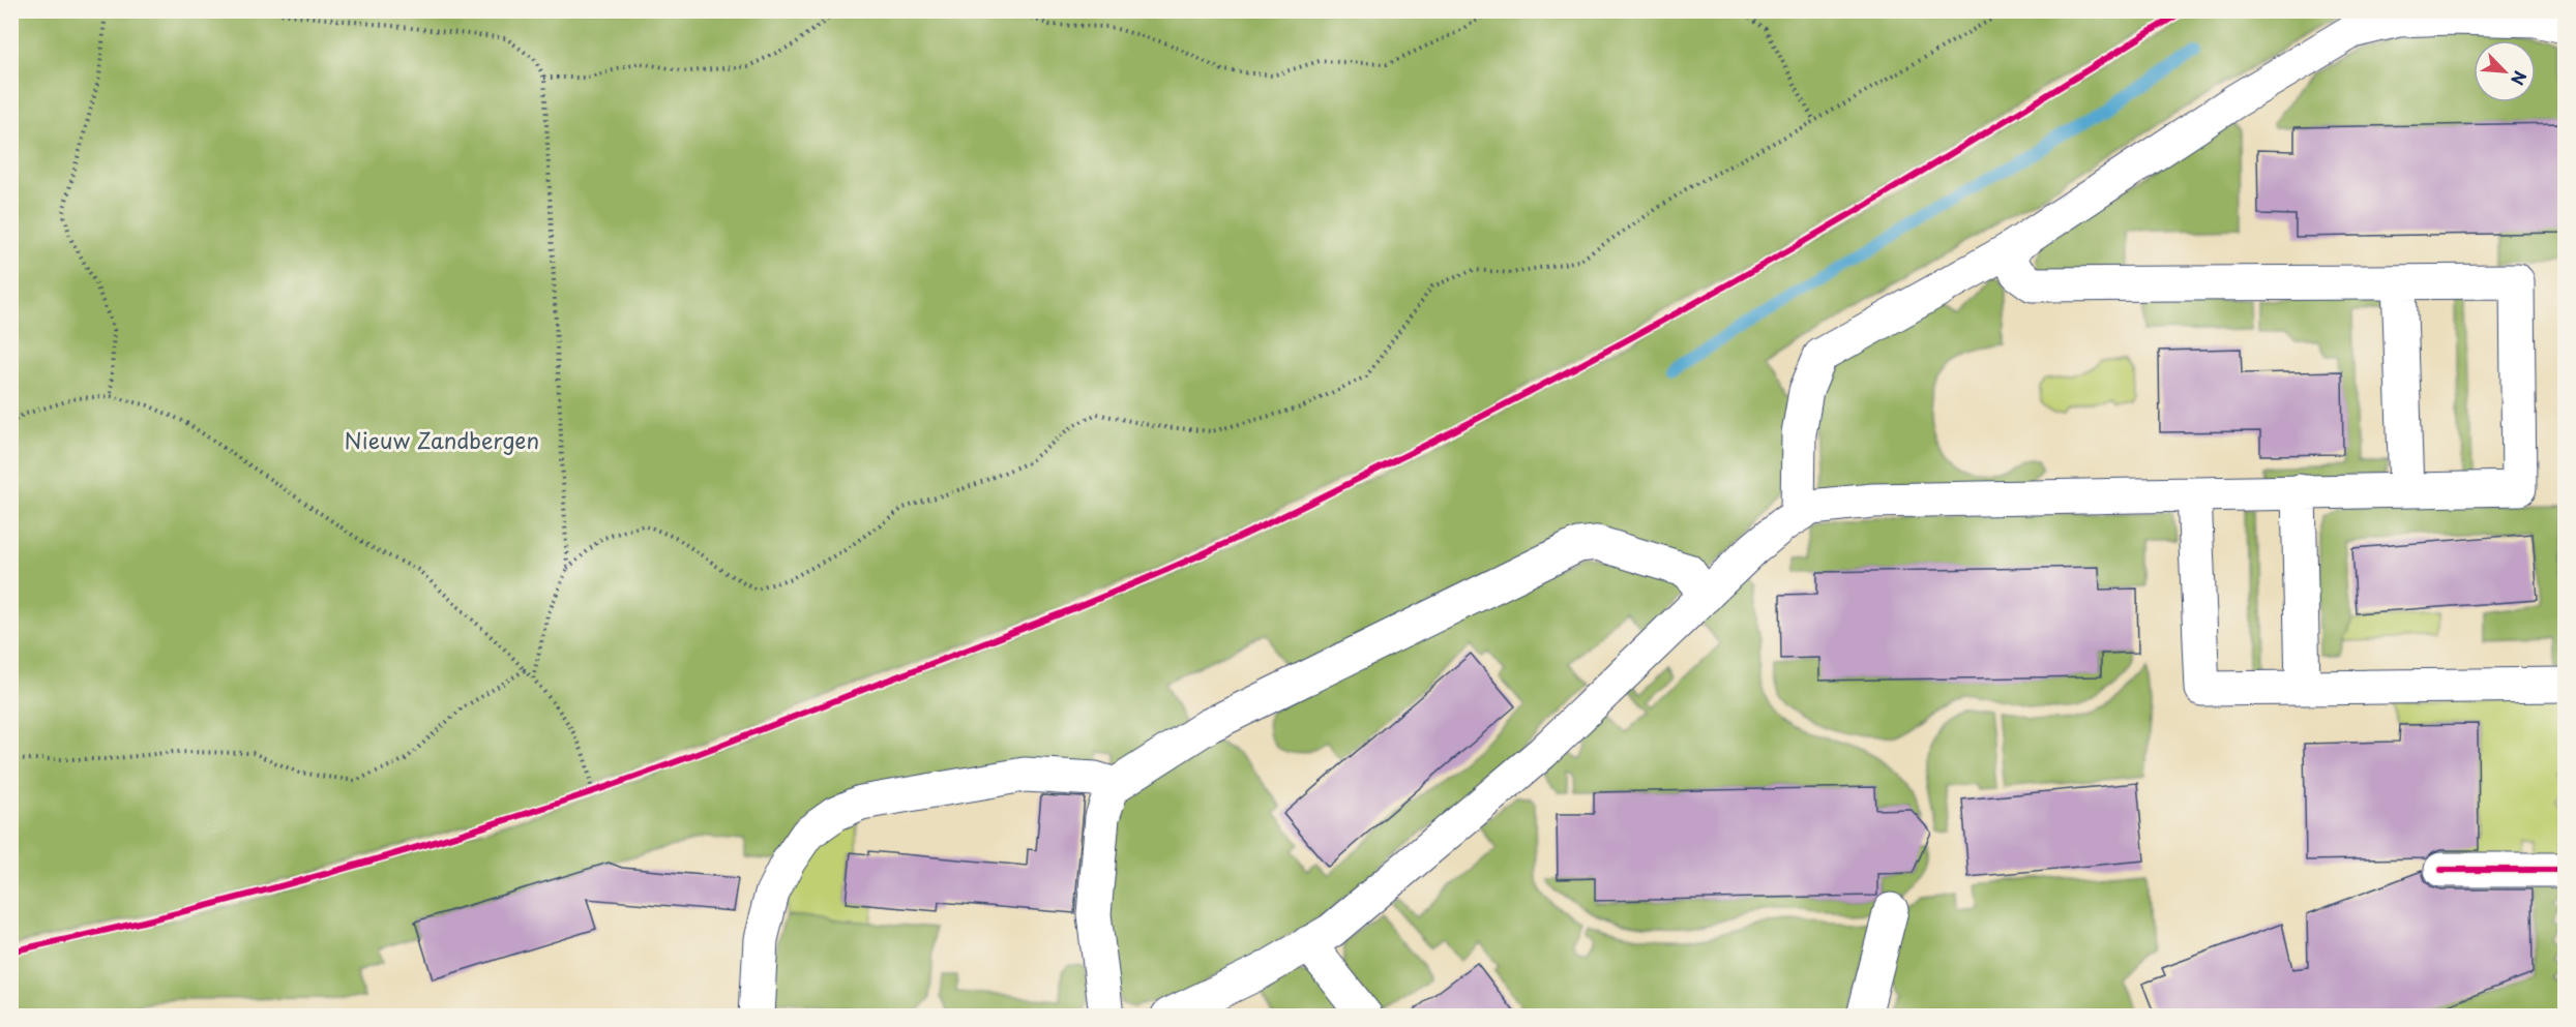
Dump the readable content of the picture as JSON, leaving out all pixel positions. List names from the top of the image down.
{
  "parks": ["Nieuw Zandbergen"],
  "north": "bottom right"
}
